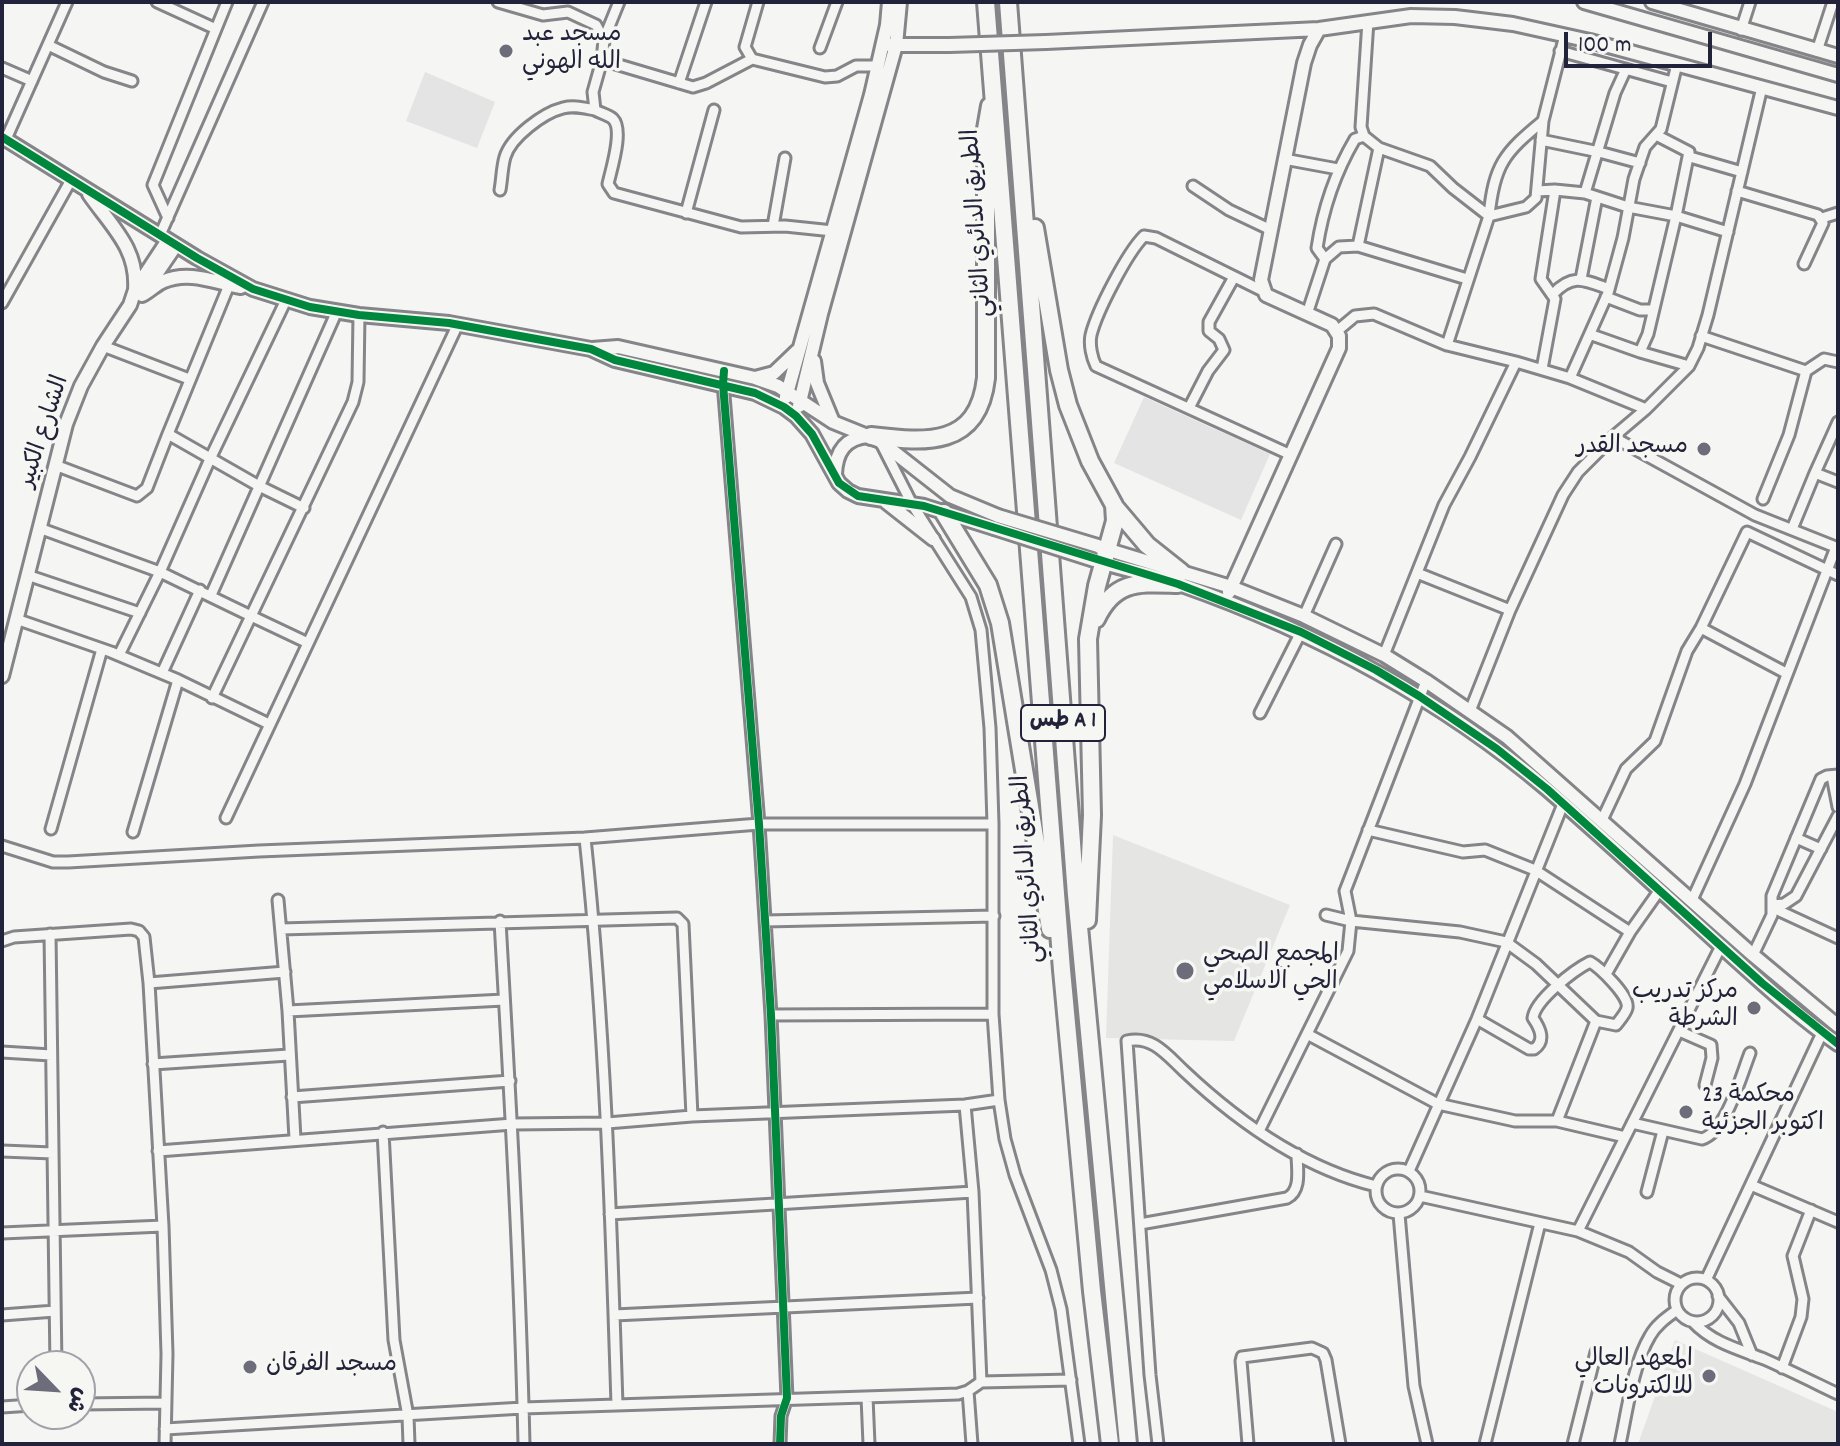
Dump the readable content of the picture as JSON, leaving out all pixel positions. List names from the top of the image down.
{
  "streets": {
    "highway": ["الطريق الدائري الثاني", "طس A 1"],
    "street": ["الشارع الكبير"]
  },
  "places": [
    "مسجد عبد الله الهوني",
    "مسجد القدر",
    "المجمع الصحي الحي الاسلامي",
    "مركز تدريب الشرطة",
    "محكمة 23 اكتوبر الجزئية",
    "مسجد الفرقان",
    "المعهد العالي للالكترونات"
  ],
  "scale_bar": "100 m",
  "north": "bottom right"
}
